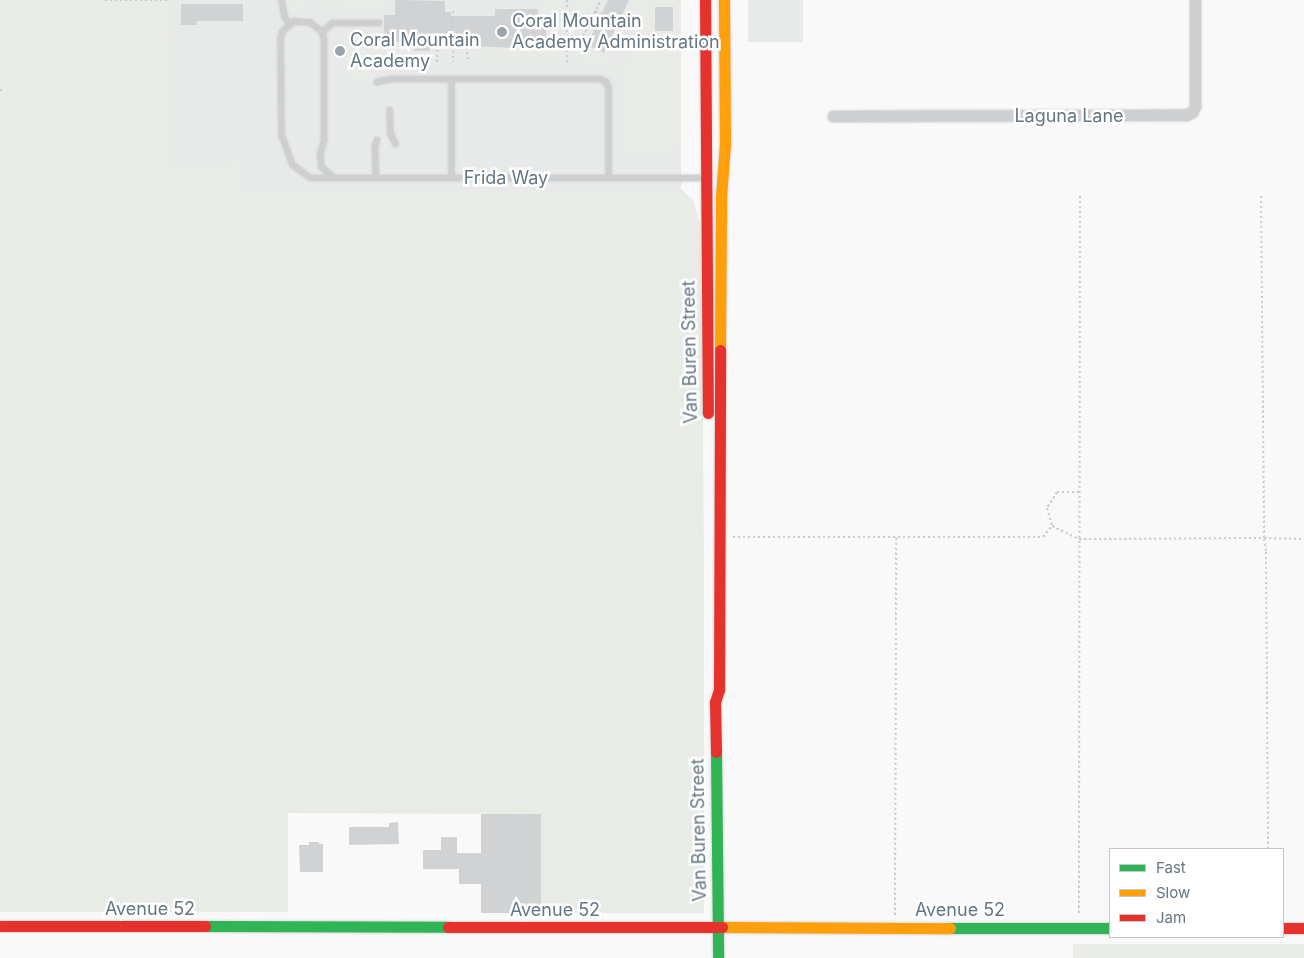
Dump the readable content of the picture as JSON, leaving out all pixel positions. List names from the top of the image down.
{
  "streets": {
    "street": ["Laguna Lane", "Van Buren Street", "Avenue 52"],
    "lane": ["Frida Way"]
  },
  "crossings": [
    ["Frida Way", "Van Buren Street"],
    ["Van Buren Street", "Avenue 52"]
  ],
  "places": ["Coral Mountain Academy Administration", "Coral Mountain Academy"],
  "legend": ["Fast", "Slow", "Jam"]
}
